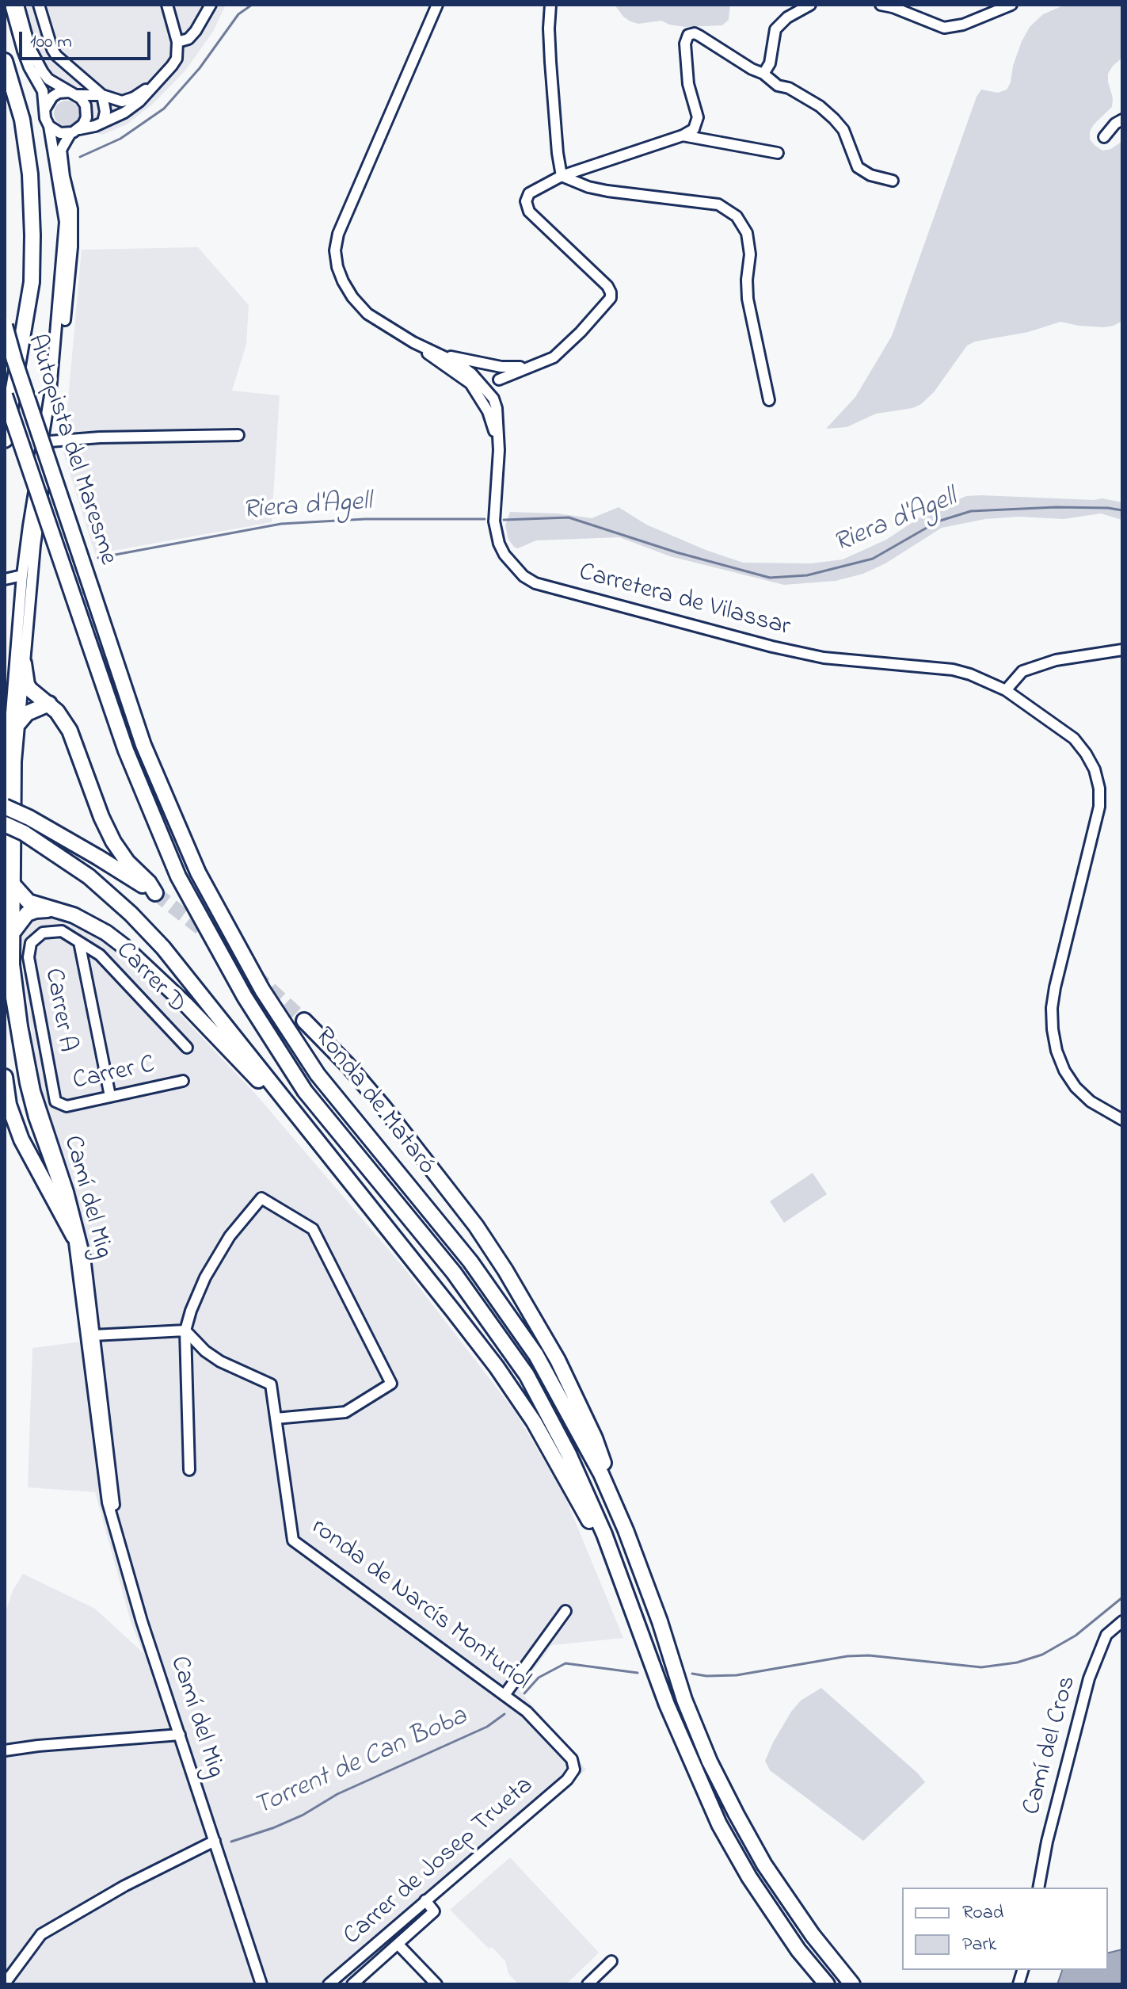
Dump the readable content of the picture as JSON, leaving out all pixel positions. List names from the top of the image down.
{
  "streets": {
    "highway": ["Autopista del Maresme", "Ronda de Mataró"],
    "street": [
      "Carretera de Vilassar",
      "Carrer D",
      "Carrer A",
      "Carrer C",
      "Camí del Mig",
      "ronda de Narcís Monturiol",
      "Camí del Cros",
      "Carrer de Josep Trueta"
    ]
  },
  "crossings": [
    ["Autopista del Maresme", "Ronda de Mataró"],
    ["Carrer D", "Carrer A"],
    ["Carrer A", "Carrer C"],
    ["ronda de Narcís Monturiol", "Carrer de Josep Trueta"]
  ],
  "water": ["Riera d'Agell", "Torrent de Can Boba"],
  "legend": ["Road", "Park"],
  "scale_bar": "100 m"
}
